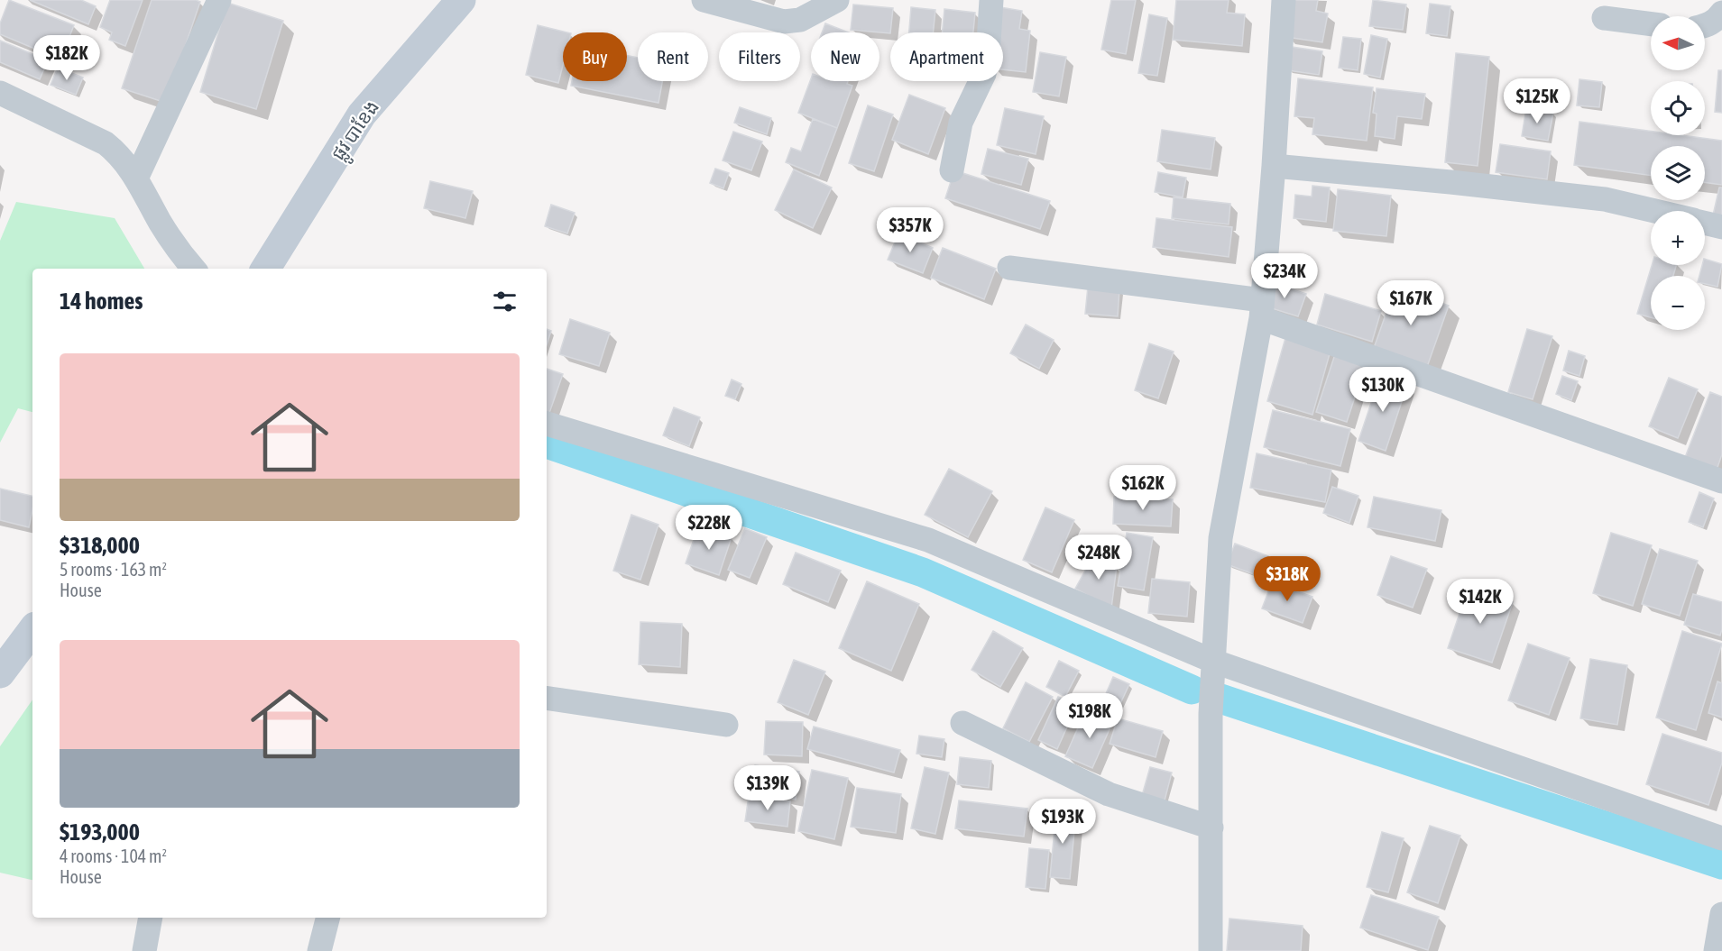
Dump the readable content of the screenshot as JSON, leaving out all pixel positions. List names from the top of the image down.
{
  "streets": {
    "street": ["ផ្លូវ បាខែង"]
  },
  "north": "left",
  "page": {
    "map_buttons": ["+", "−"],
    "chip": [
      "Buy",
      "Rent",
      "Filters",
      "New",
      "Apartment"
    ],
    "price": [
      "$182K",
      "$125K",
      "$357K",
      "$234K",
      "$167K",
      "$130K",
      "$162K",
      "$228K",
      "$248K",
      "$318K",
      "$142K",
      "$198K",
      "$139K",
      "$193K"
    ],
    "heading": "14 homes",
    "list": [
      {
        "name": "$318,000",
        "note": "5 rooms · 163 m² · House"
      },
      {
        "name": "$193,000",
        "note": "4 rooms · 104 m² · House"
      }
    ]
  }
}
